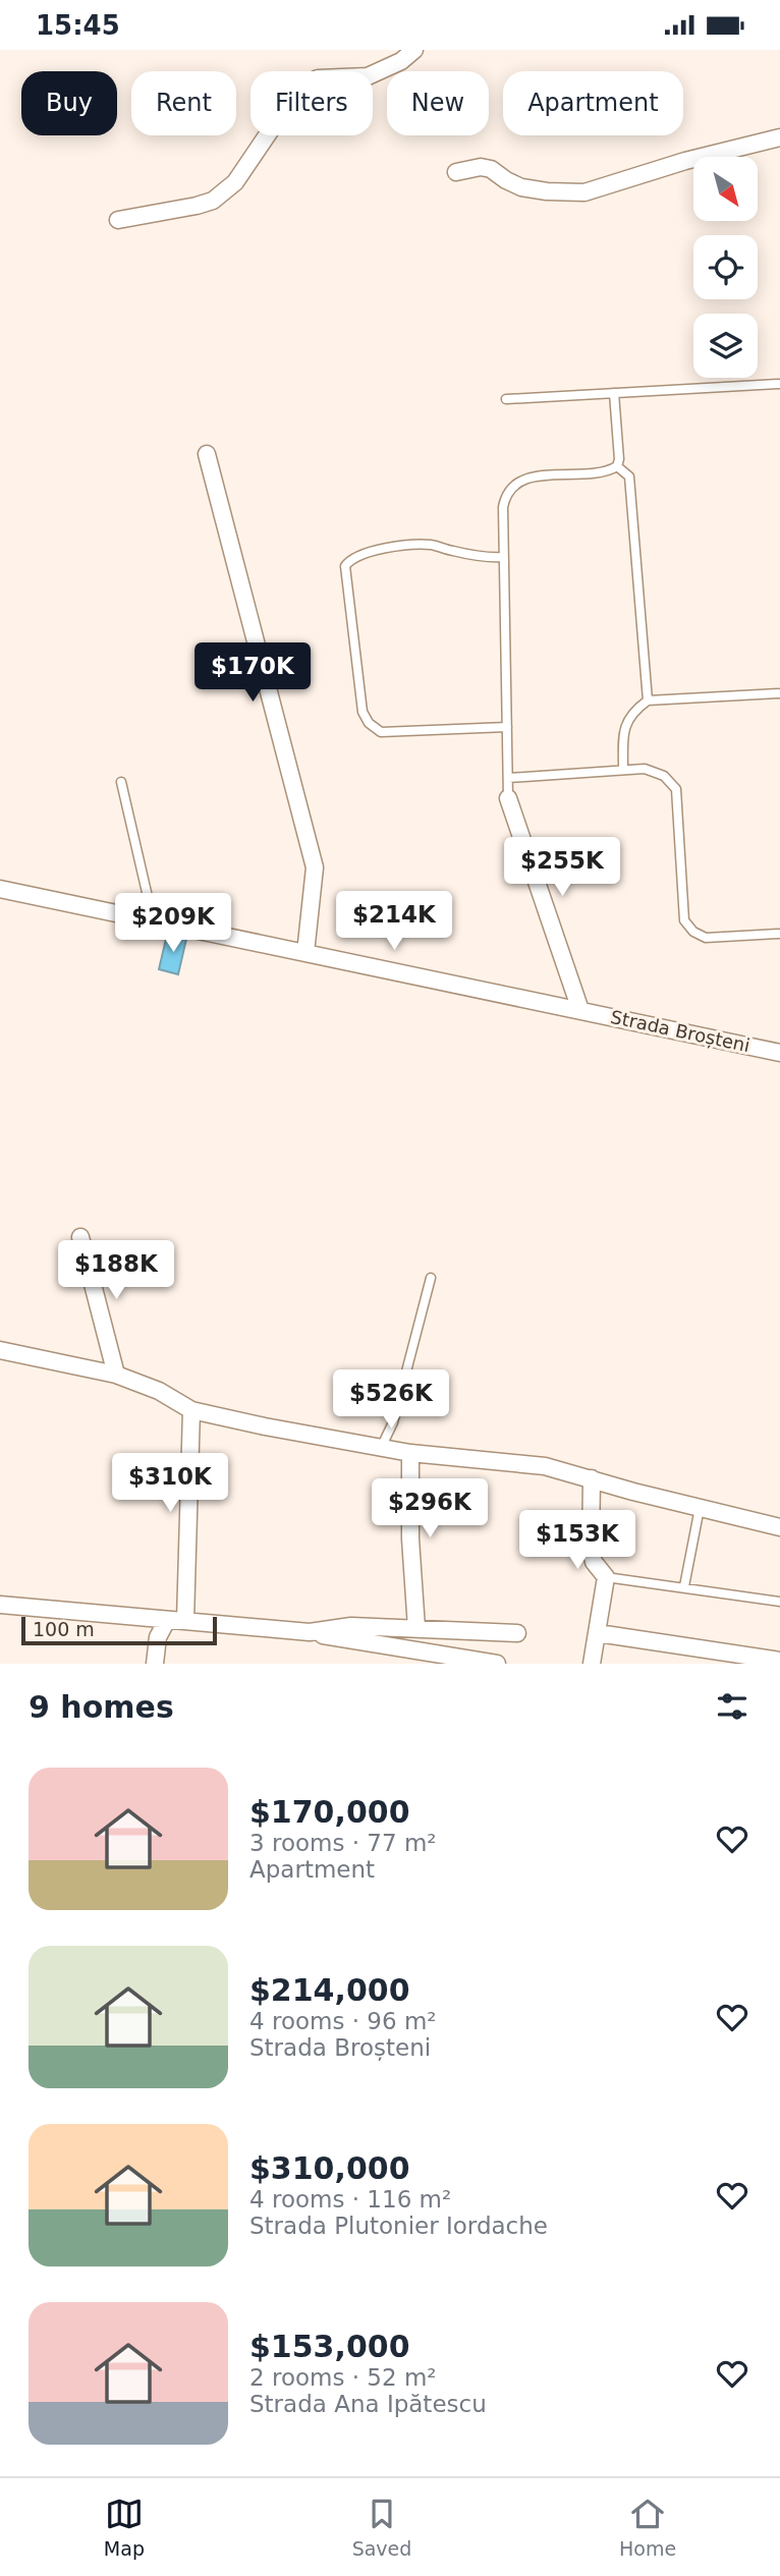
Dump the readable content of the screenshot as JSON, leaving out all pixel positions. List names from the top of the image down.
{
  "streets": {
    "street": ["Strada Broșteni"]
  },
  "scale_bar": "100 m",
  "north": "bottom right",
  "page": {
    "status": "15:45",
    "chip": [
      "Buy",
      "Rent",
      "Filters",
      "New",
      "Apartment"
    ],
    "price": [
      "$170K",
      "$255K",
      "$214K",
      "$209K",
      "$188K",
      "$526K",
      "$310K",
      "$296K",
      "$153K"
    ],
    "scale": "100 m",
    "heading": "9 homes",
    "list": [
      {
        "name": "$170,000",
        "note": "3 rooms · 77 m² · Apartment"
      },
      {
        "name": "$214,000",
        "note": "4 rooms · 96 m² · Strada Broșteni"
      },
      {
        "name": "$310,000",
        "note": "4 rooms · 116 m² · Strada Plutonier Iordache"
      },
      {
        "name": "$153,000",
        "note": "2 rooms · 52 m² · Strada Ana Ipătescu"
      }
    ],
    "tabs": ["Map", "Saved", "Home"]
  }
}
